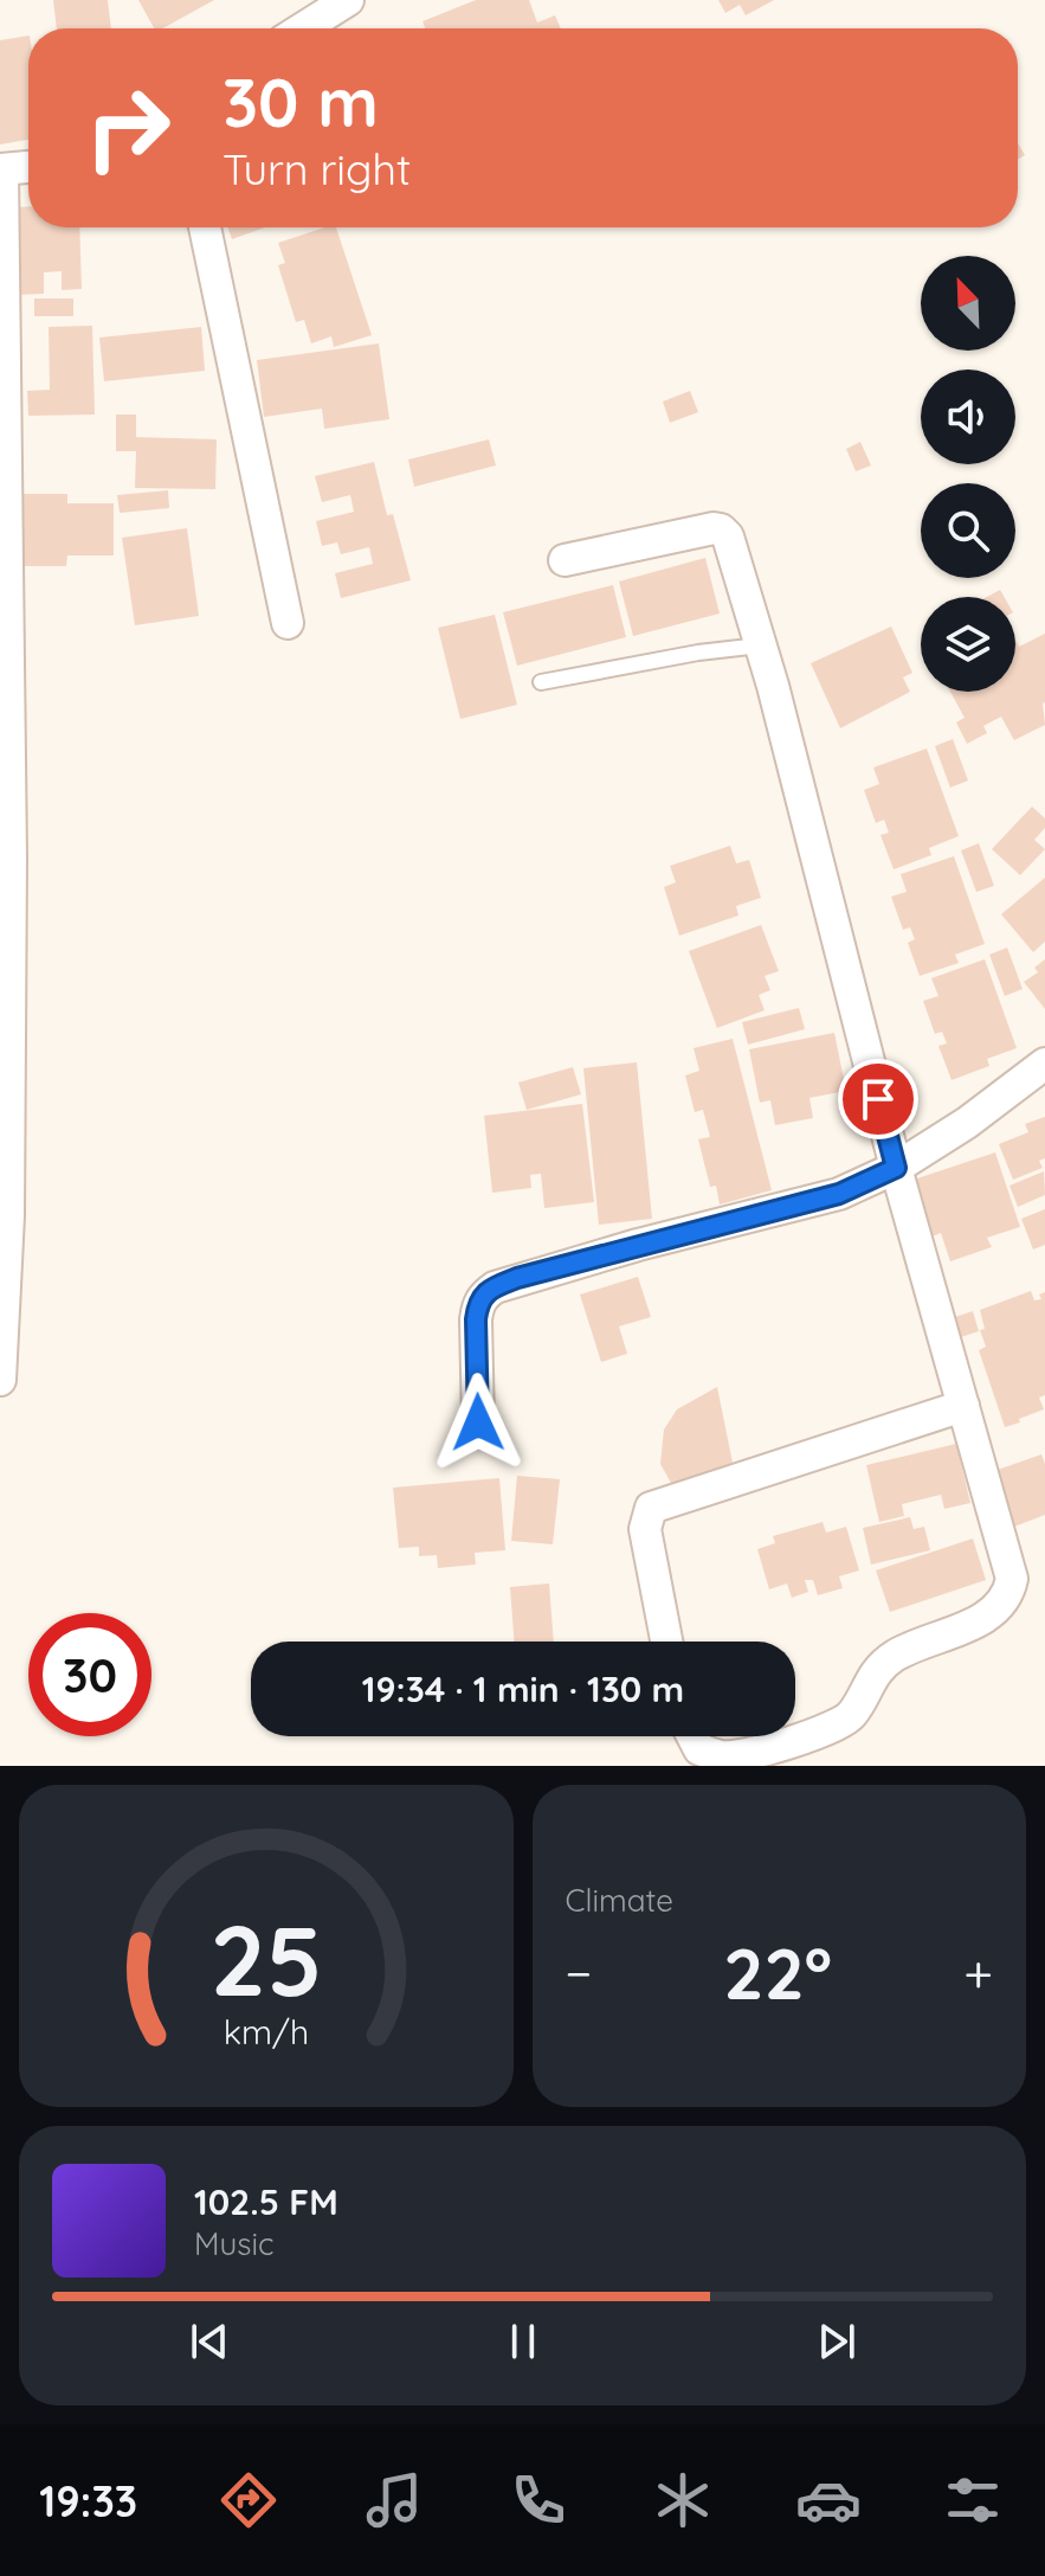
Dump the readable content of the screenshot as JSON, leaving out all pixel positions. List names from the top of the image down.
{
  "north": "top left",
  "page": {
    "turn": ["30 m", "Turn right"],
    "limit": "30",
    "trip": "19:34 · 1 min · 130 m",
    "tile": "Climate",
    "heat": ["−", "22°", "+"],
    "song": ["102.5 FM", "Music"],
    "tabs": "19:33",
    "gauge": ["25", "km/h"]
  }
}
